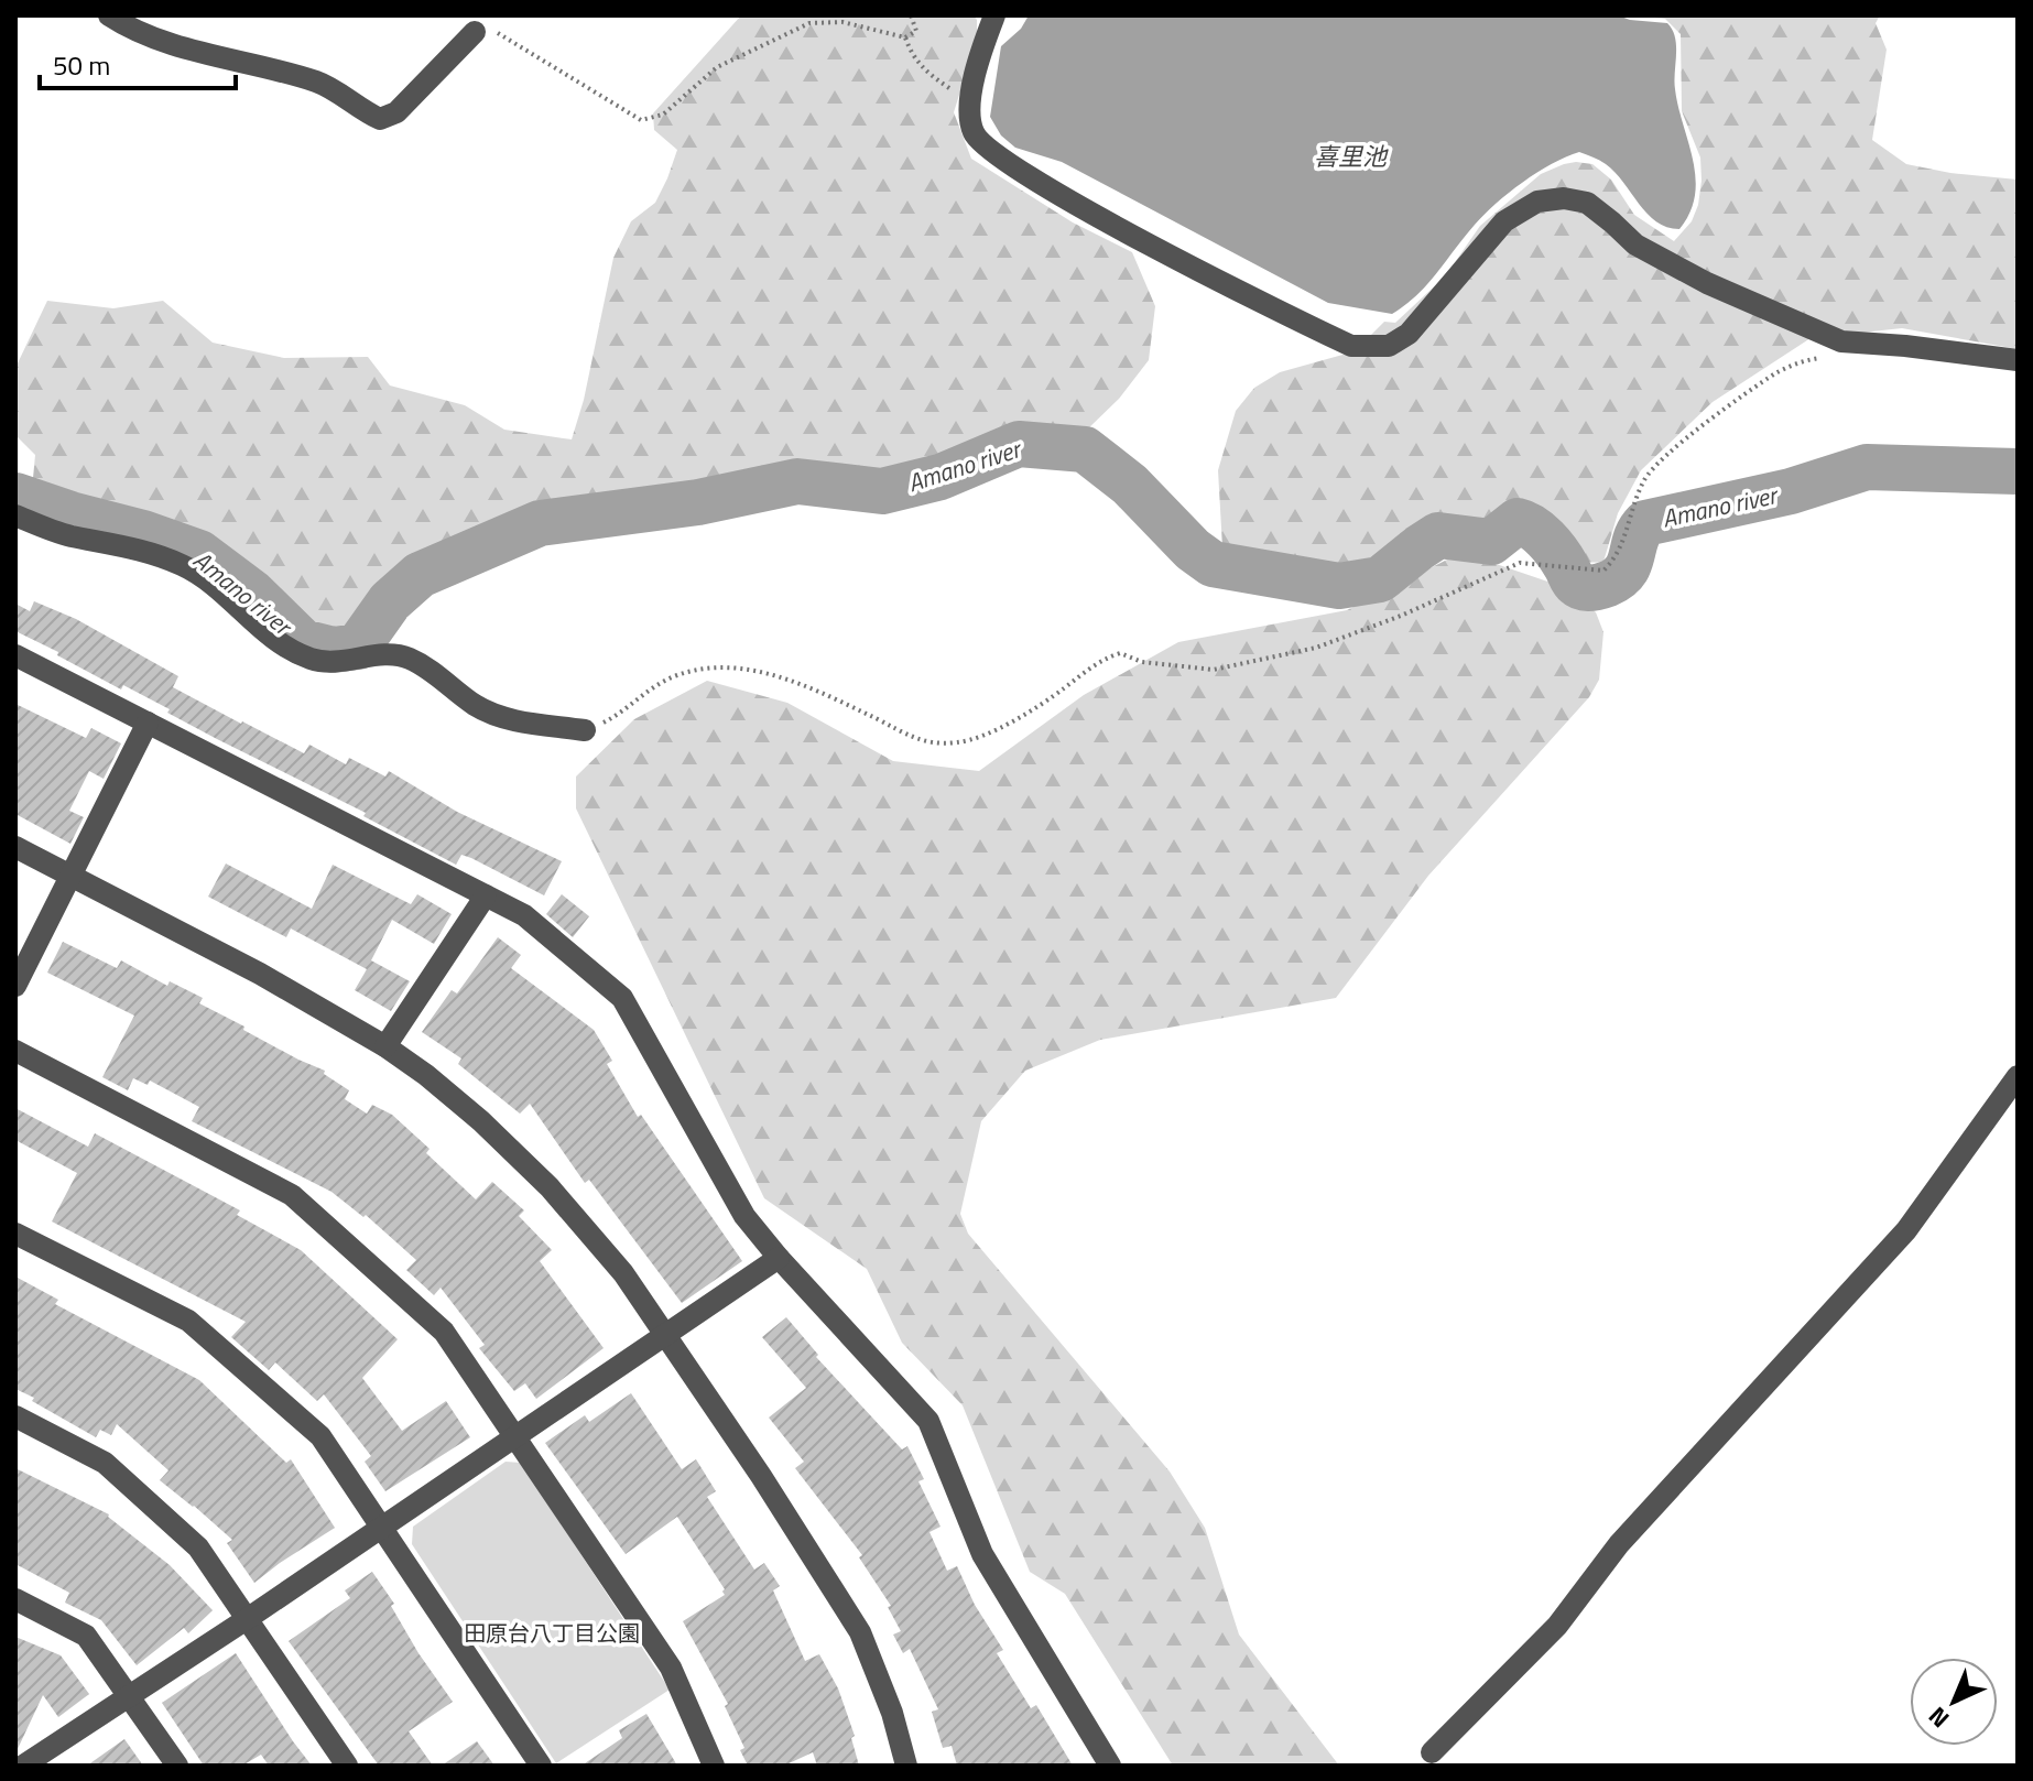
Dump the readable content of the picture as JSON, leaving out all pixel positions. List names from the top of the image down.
{
  "water": ["喜里池", "Amano river"],
  "parks": ["田原台八丁目公園"],
  "scale_bar": "50 m",
  "north": "bottom left"
}
